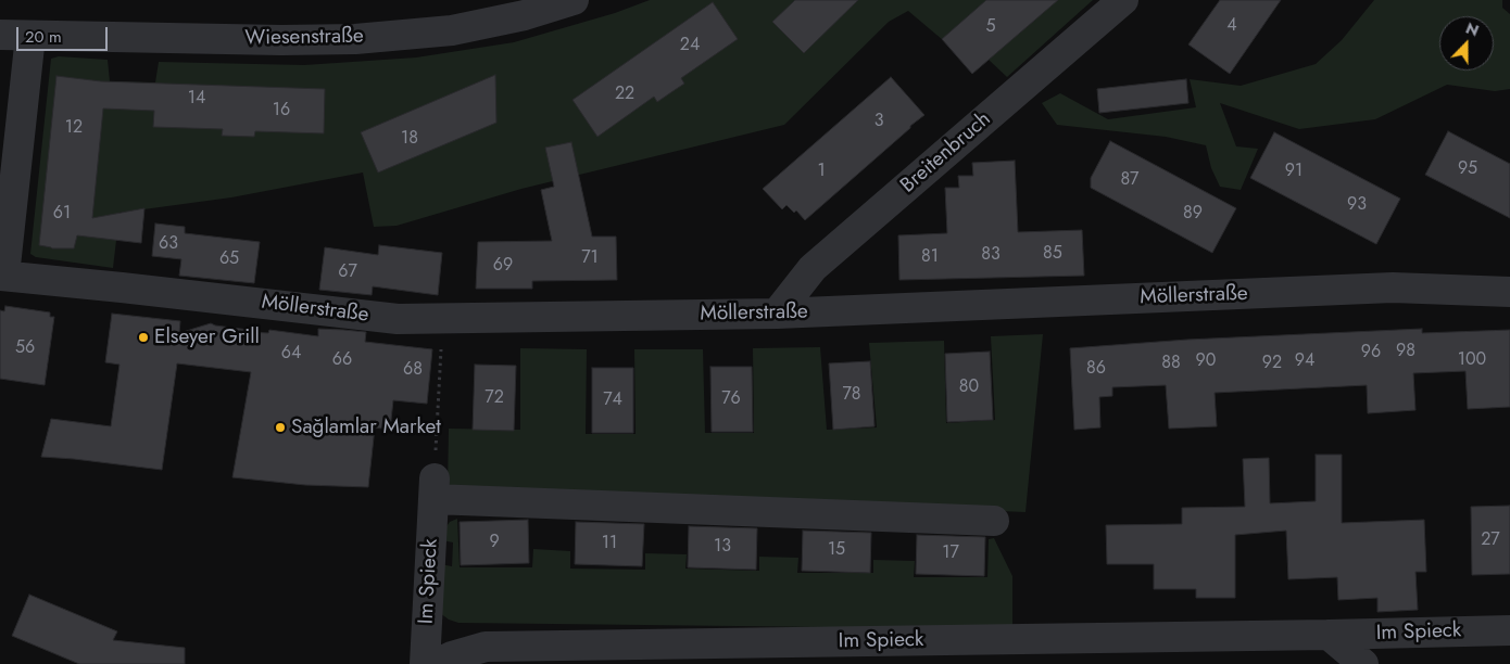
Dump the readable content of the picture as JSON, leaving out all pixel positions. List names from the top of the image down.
{
  "streets": {
    "street": [
      "Wiesenstraße",
      "Breitenbruch",
      "Möllerstraße",
      "Im Spieck"
    ]
  },
  "crossings": [
    ["Breitenbruch", "Möllerstraße"]
  ],
  "places": ["Elseyer Grill", "Sağlamlar Market"],
  "house_numbers": [
    "4",
    "5",
    "24",
    "22",
    "14",
    "16",
    "3",
    "12",
    "18",
    "95",
    "1",
    "91",
    "87",
    "93",
    "61",
    "89",
    "63",
    "85",
    "83",
    "81",
    "71",
    "65",
    "69",
    "67",
    "56",
    "98",
    "96",
    "64",
    "66",
    "100",
    "90",
    "94",
    "88",
    "92",
    "86",
    "68",
    "80",
    "78",
    "72",
    "76",
    "74",
    "27",
    "9",
    "11",
    "13",
    "15",
    "17"
  ],
  "scale_bar": "20 m",
  "north": "top"
}
